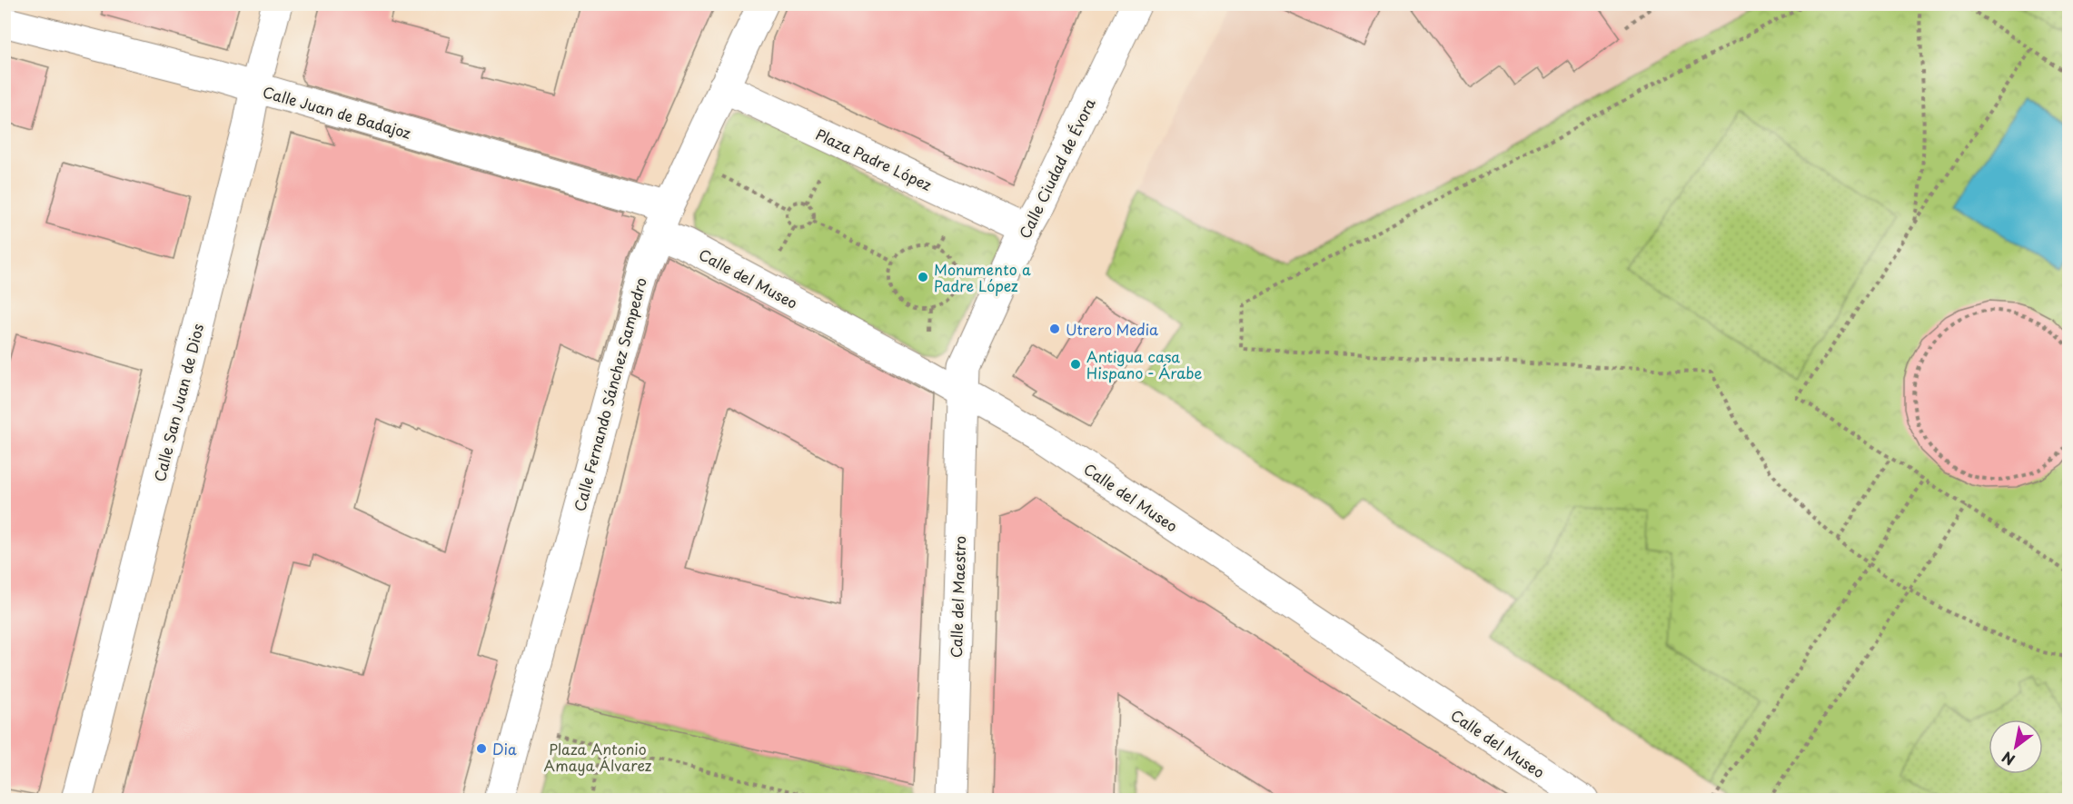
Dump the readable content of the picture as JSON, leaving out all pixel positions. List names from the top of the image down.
{
  "streets": {
    "street": [
      "Calle Juan de Badajoz",
      "Plaza Padre López",
      "Calle Ciudad de Évora",
      "Calle del Museo",
      "Calle Fernando Sánchez Sampedro",
      "Calle San Juan de Dios",
      "Calle del Maestro"
    ]
  },
  "crossings": [
    ["Calle Juan de Badajoz", "Calle del Museo"],
    ["Calle Juan de Badajoz", "Calle Fernando Sánchez Sampedro"],
    ["Calle Juan de Badajoz", "Calle San Juan de Dios"],
    ["Plaza Padre López", "Calle Ciudad de Évora"],
    ["Plaza Padre López", "Calle Fernando Sánchez Sampedro"],
    ["Calle Ciudad de Évora", "Calle del Museo"],
    ["Calle Ciudad de Évora", "Calle del Maestro"],
    ["Calle del Museo", "Calle Fernando Sánchez Sampedro"],
    ["Calle del Museo", "Calle del Maestro"]
  ],
  "parks": ["Plaza Antonio Amaya Álvarez"],
  "places": [
    "Monumento a Padre López",
    "Utrero Media",
    "Antigua casa Hispano - Árabe",
    "Dia"
  ],
  "north": "bottom left"
}
